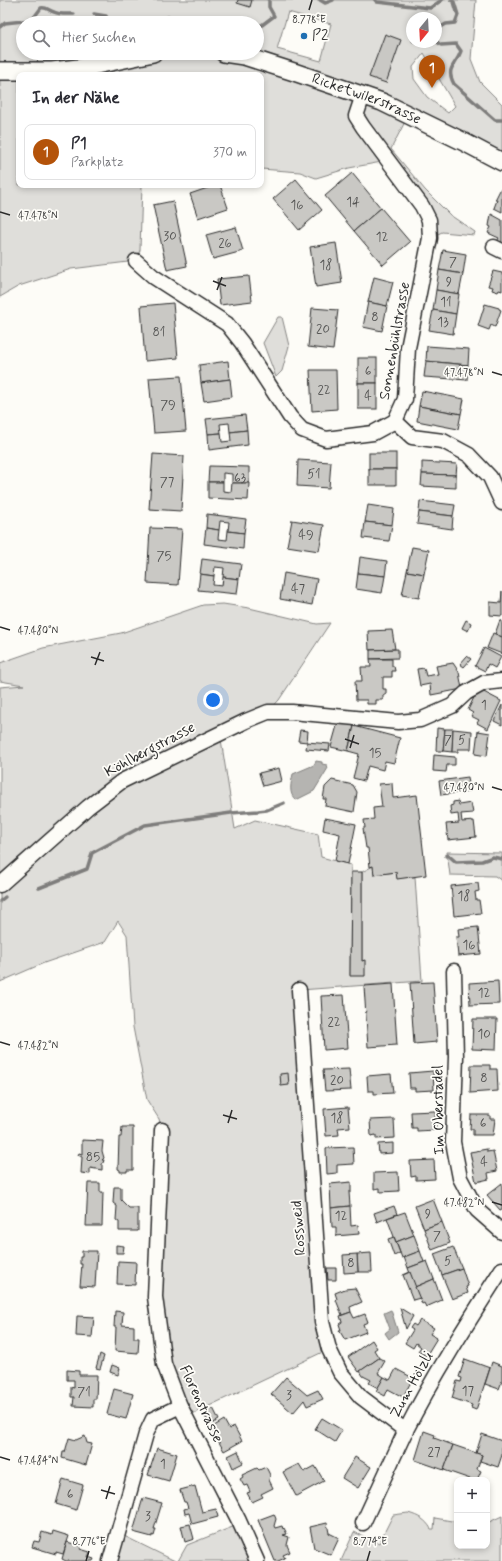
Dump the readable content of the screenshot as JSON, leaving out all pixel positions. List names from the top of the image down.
{
  "streets": {
    "street": [
      "Ricketwilerstrasse",
      "Sonnenbühlstrasse",
      "Köhlbergstrasse",
      "Im Oberstadel",
      "Rossweid",
      "Zum Hölzli",
      "Florenstrasse"
    ]
  },
  "crossings": [
    ["Ricketwilerstrasse", "Sonnenbühlstrasse"],
    ["Rossweid", "Zum Hölzli"]
  ],
  "places": ["P2"],
  "house_numbers": [
    "14",
    "16",
    "30",
    "12",
    "26",
    "7",
    "18",
    "9",
    "11",
    "8",
    "13",
    "20",
    "81",
    "6",
    "22",
    "4",
    "79",
    "51",
    "63",
    "77",
    "49",
    "75",
    "47",
    "1",
    "7",
    "5",
    "15",
    "18",
    "16",
    "12",
    "22",
    "10",
    "8",
    "20",
    "18",
    "6",
    "85",
    "4",
    "9",
    "12",
    "7",
    "5",
    "8",
    "17",
    "71",
    "3",
    "27",
    "1",
    "6",
    "3"
  ],
  "north": "bottom",
  "page": {
    "search": "Hier suchen",
    "pins": "1",
    "heading": "In der Nähe",
    "list": [
      {
        "mark": "1",
        "name": "P1",
        "note": "Parkplatz",
        "value": "370 m"
      }
    ],
    "map_buttons": ["+", "−"]
  },
  "coordinates": [
    "8.778°E",
    "47.478°N",
    "47.480°N",
    "47.482°N",
    "47.484°N",
    "8.776°E",
    "8.774°E"
  ]
}
